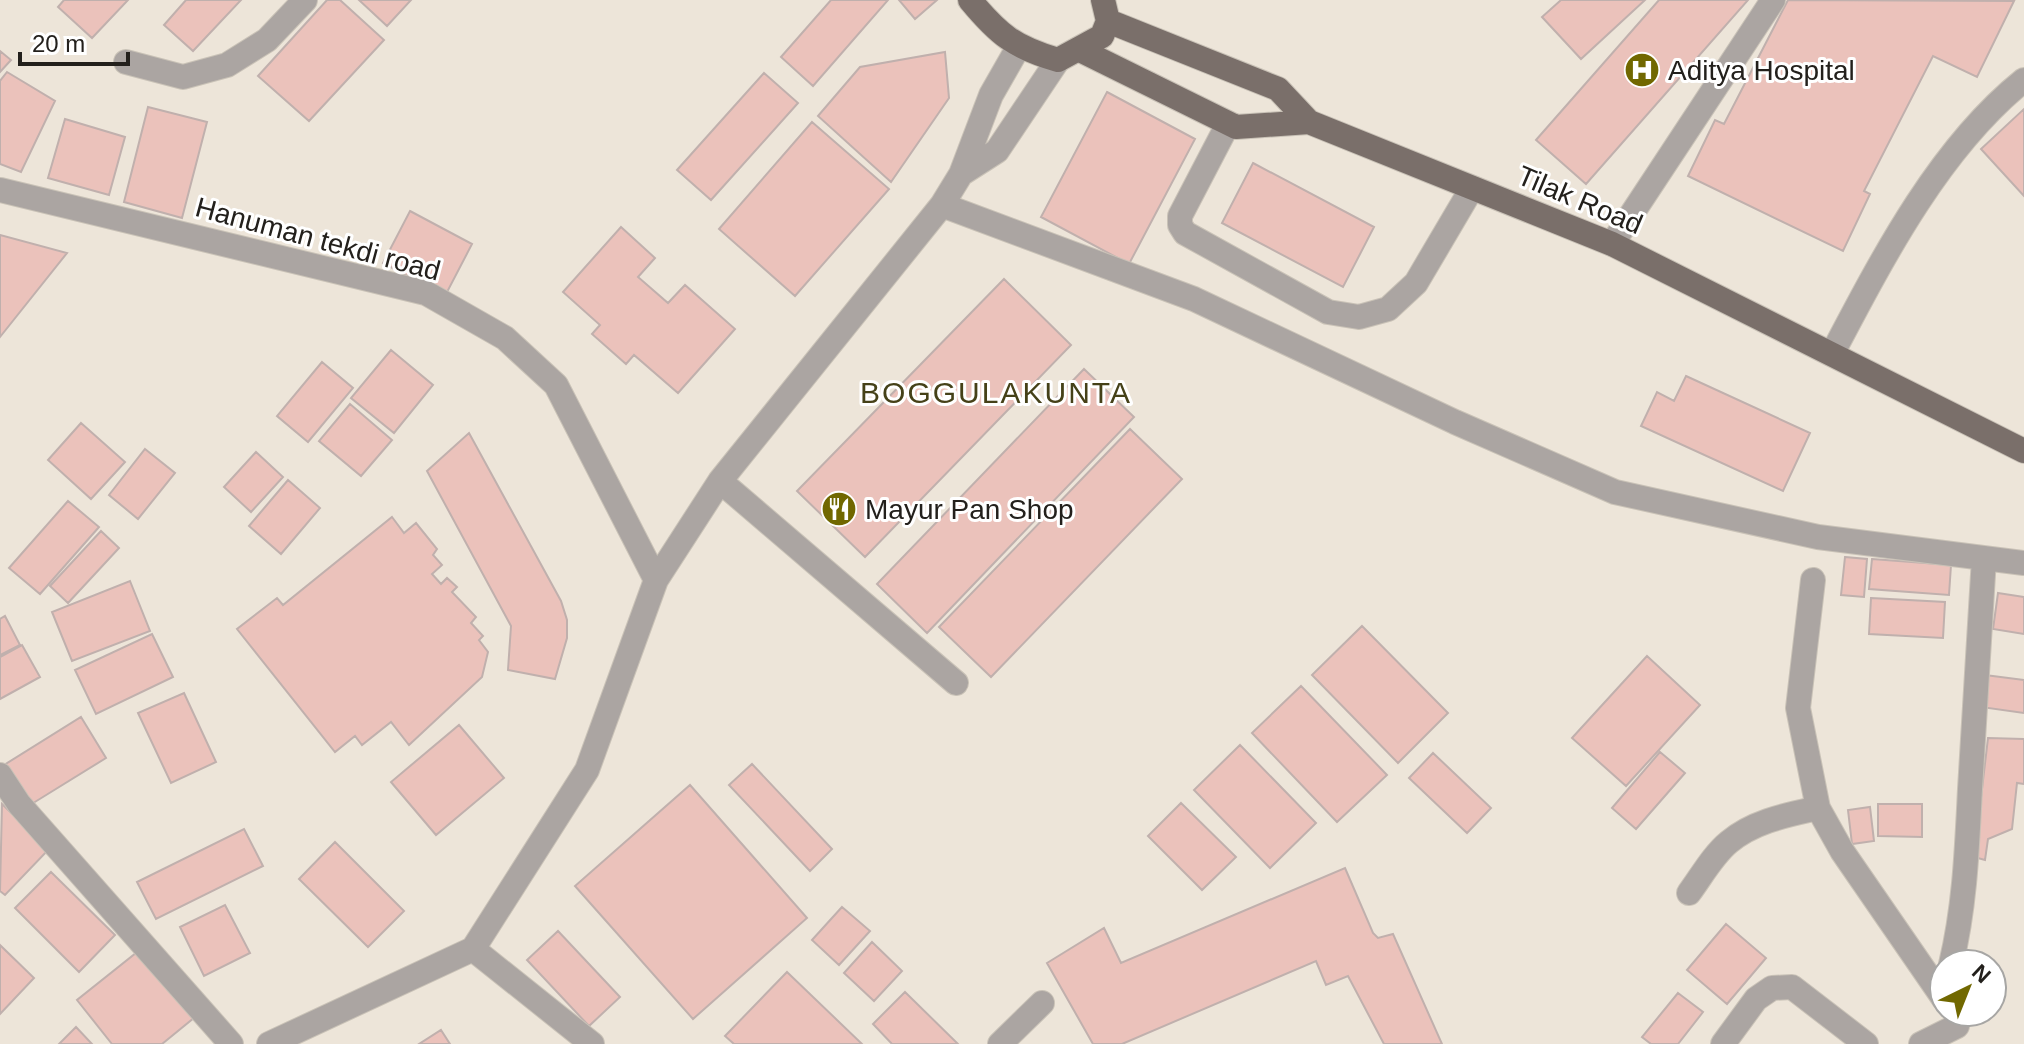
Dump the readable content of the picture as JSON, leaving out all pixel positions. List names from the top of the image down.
{
  "streets": {
    "main road": ["Tilak Road"],
    "street": ["Hanuman tekdi road"]
  },
  "districts": ["BOGGULAKUNTA"],
  "places": {
    "hospital": ["Aditya Hospital"],
    "restaurant": ["Mayur Pan Shop"]
  },
  "scale_bar": "20 m",
  "north": "top right"
}
